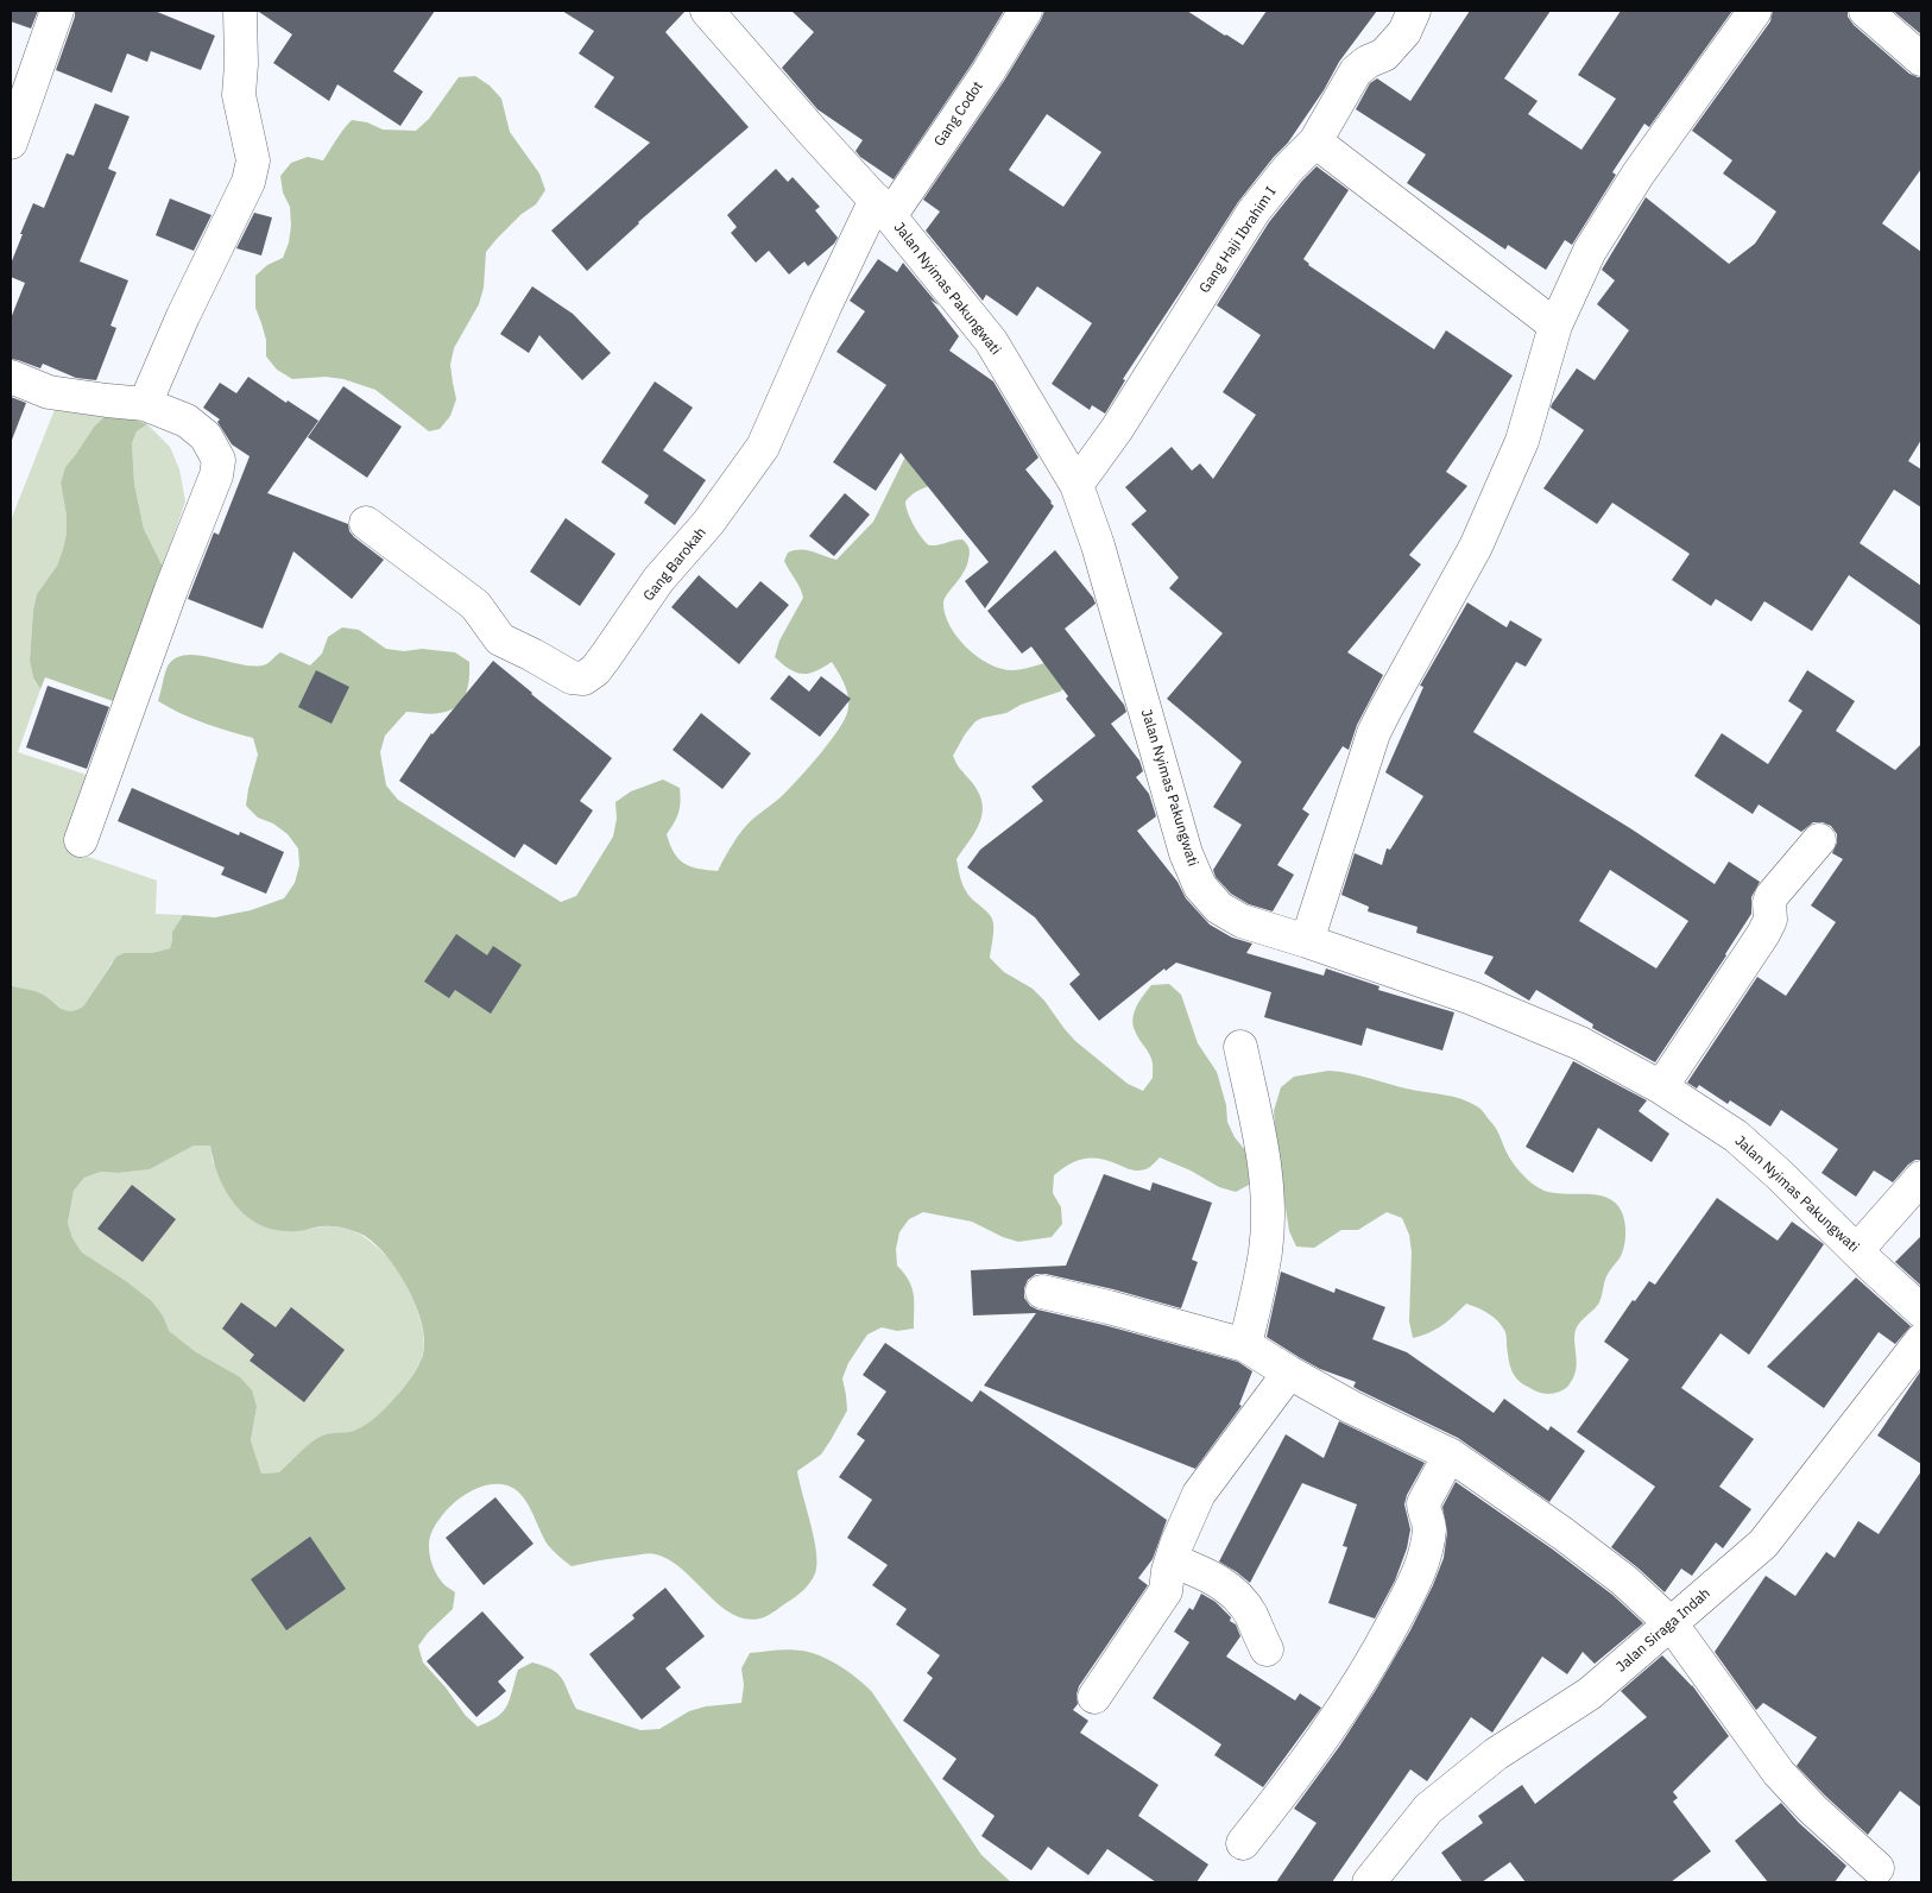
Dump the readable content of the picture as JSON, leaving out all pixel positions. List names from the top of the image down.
{
  "streets": {
    "street": [
      "Gang Codot",
      "Gang Haji Ibrahim I",
      "Jalan Nyimas Pakungwati",
      "Gang Barokah",
      "Jalan Siraga Indah"
    ]
  },
  "crossings": [
    ["Gang Codot", "Jalan Nyimas Pakungwati"],
    ["Gang Codot", "Gang Barokah"],
    ["Gang Haji Ibrahim I", "Jalan Nyimas Pakungwati"],
    ["Jalan Nyimas Pakungwati", "Gang Barokah"]
  ]
}
